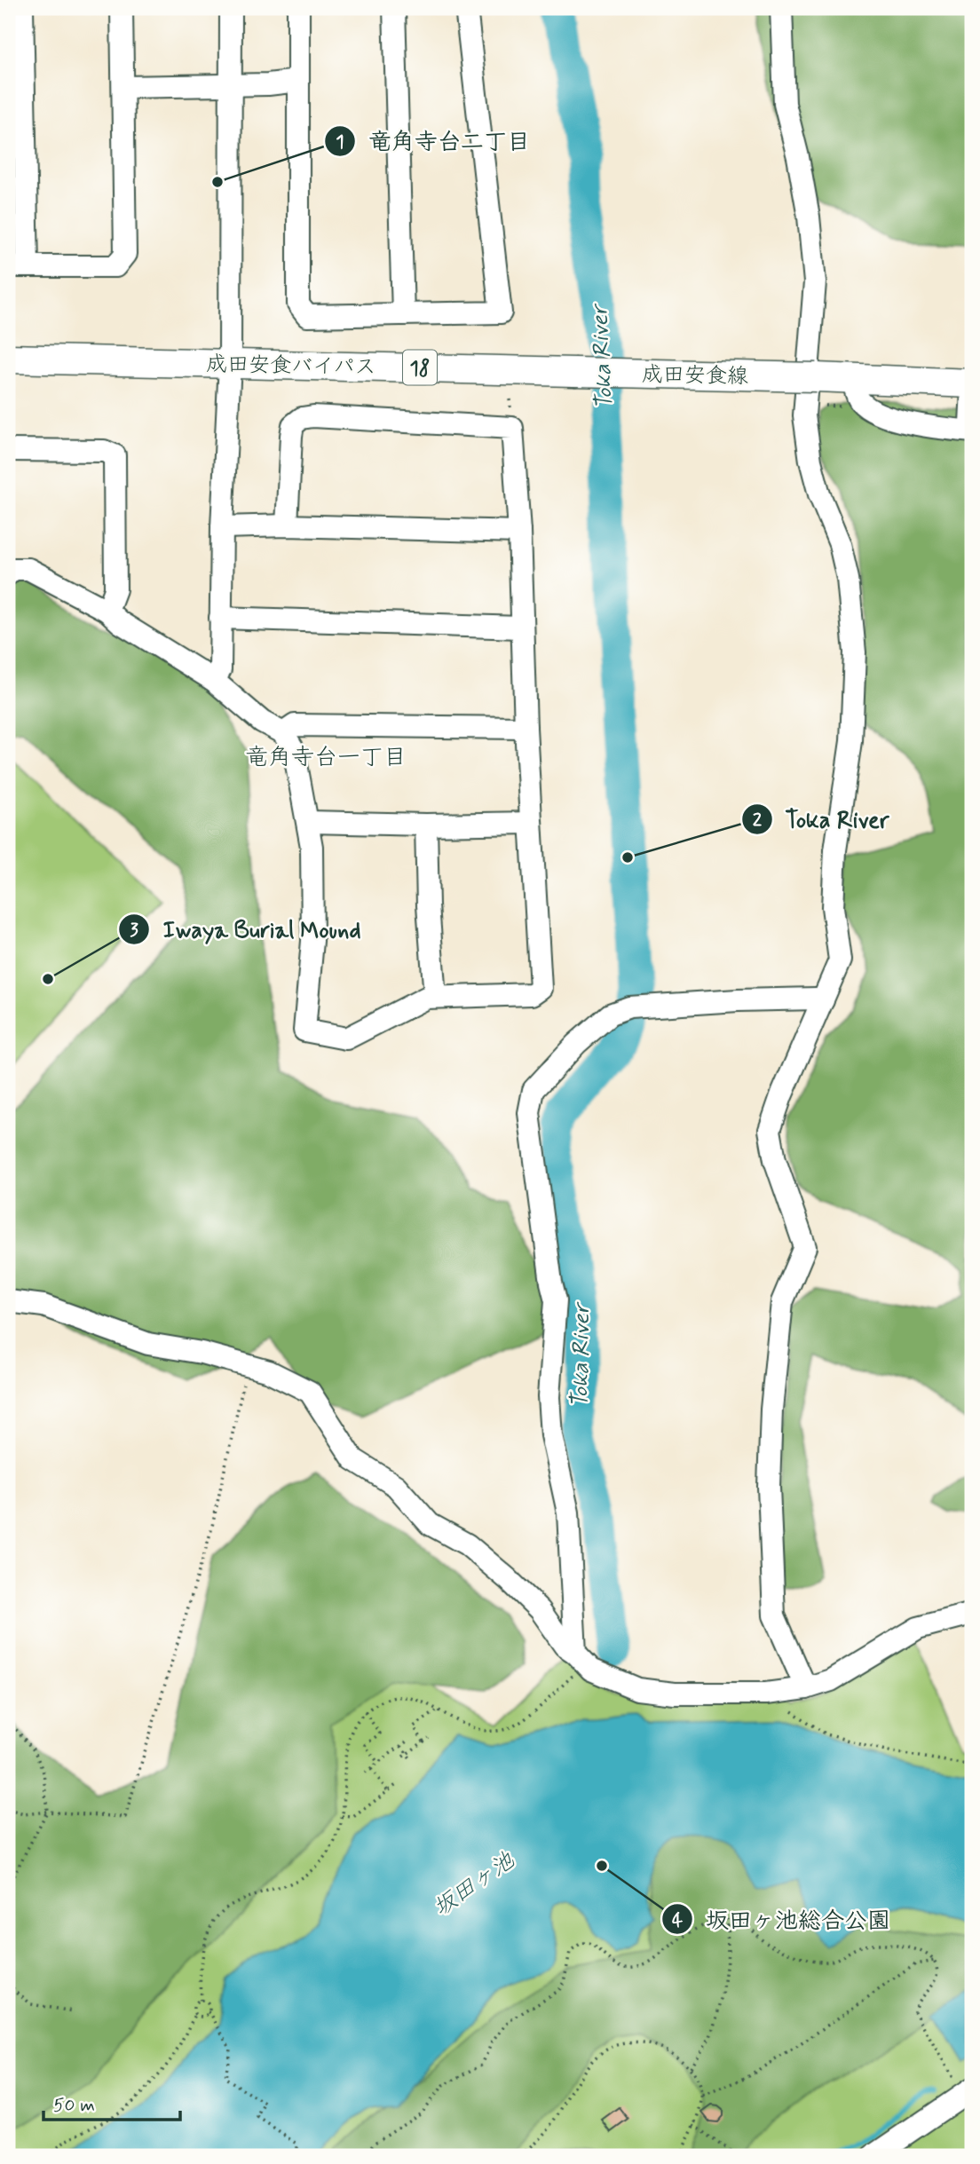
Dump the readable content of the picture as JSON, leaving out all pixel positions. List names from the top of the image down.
{
  "streets": {
    "main road": ["成田安食バイパス", "18", "成田安食線"]
  },
  "crossings": [
    ["成田安食バイパス", "成田安食線"],
    ["18", "成田安食線"]
  ],
  "districts": ["竜角寺台一丁目"],
  "water": ["Toka River", "坂田ヶ池"],
  "places": [
    "竜角寺台二丁目",
    "Toka River",
    "Iwaya Burial Mound",
    "坂田ヶ池総合公園"
  ],
  "scale_bar": "50 m"
}
